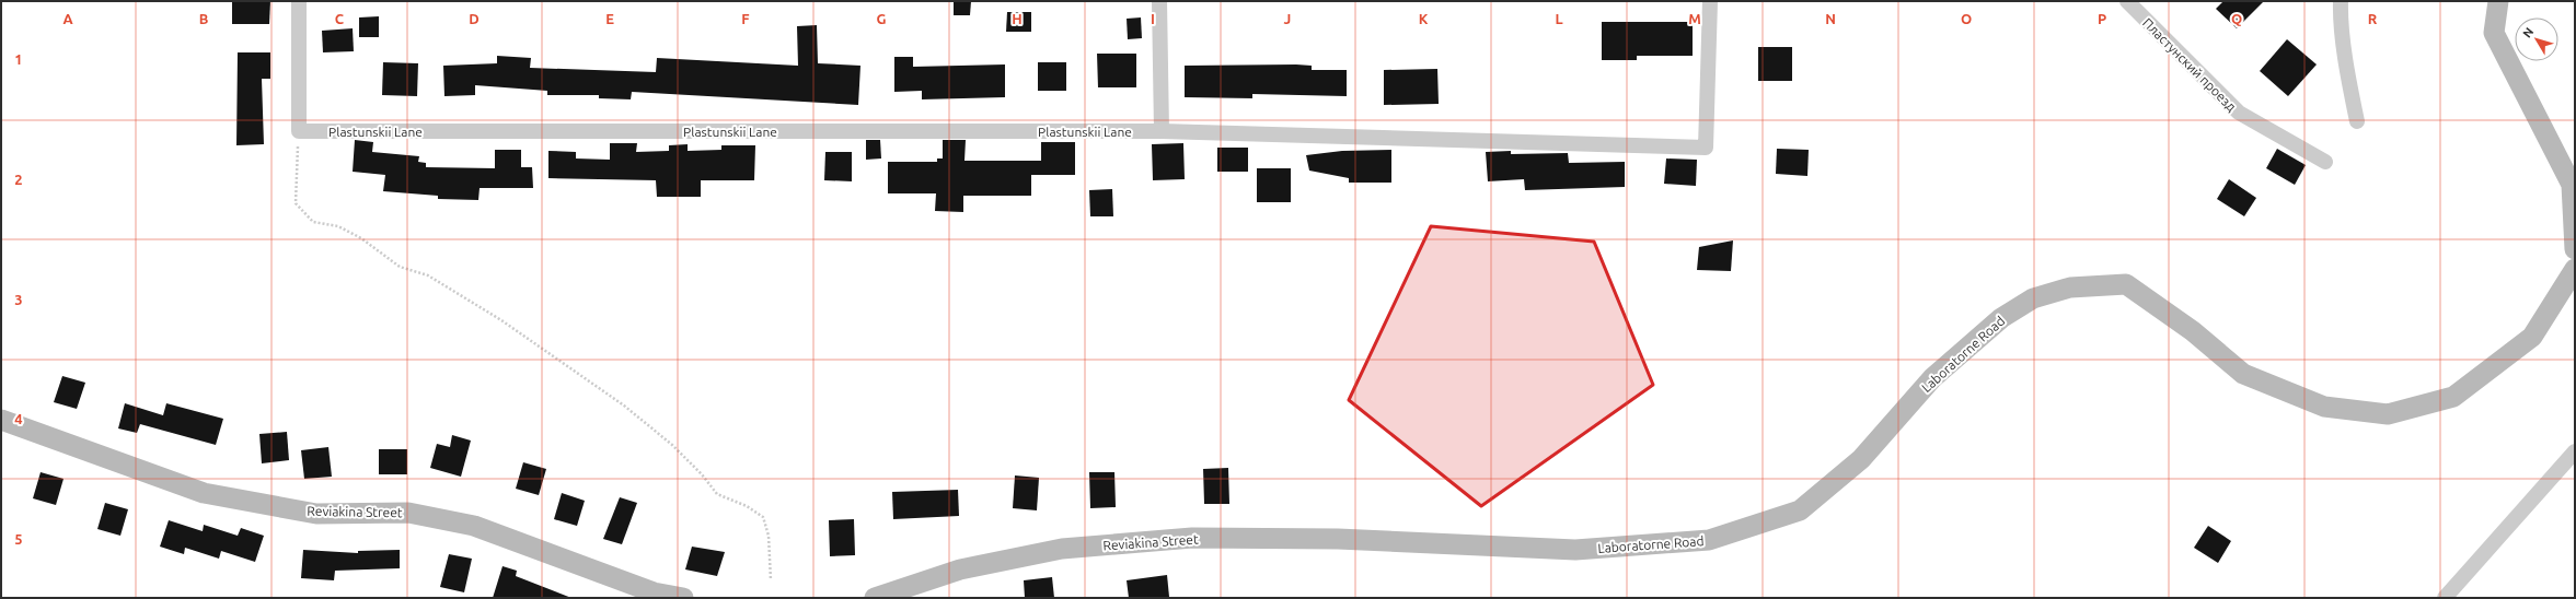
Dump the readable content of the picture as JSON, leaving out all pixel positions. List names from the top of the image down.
{
  "streets": {
    "main road": ["Laboratorne Road", "Reviakina Street"],
    "street": ["Пластунский проезд", "Plastunskii Lane"]
  },
  "crossings": [
    ["Laboratorne Road", "Reviakina Street"]
  ],
  "north": "top left",
  "grid": {
    "columns": [
      "A",
      "B",
      "C",
      "D",
      "E",
      "F",
      "G",
      "H",
      "I",
      "J",
      "K",
      "L",
      "M",
      "N",
      "O",
      "P",
      "Q",
      "R"
    ],
    "rows": [
      "1",
      "2",
      "3",
      "4",
      "5"
    ]
  }
}
